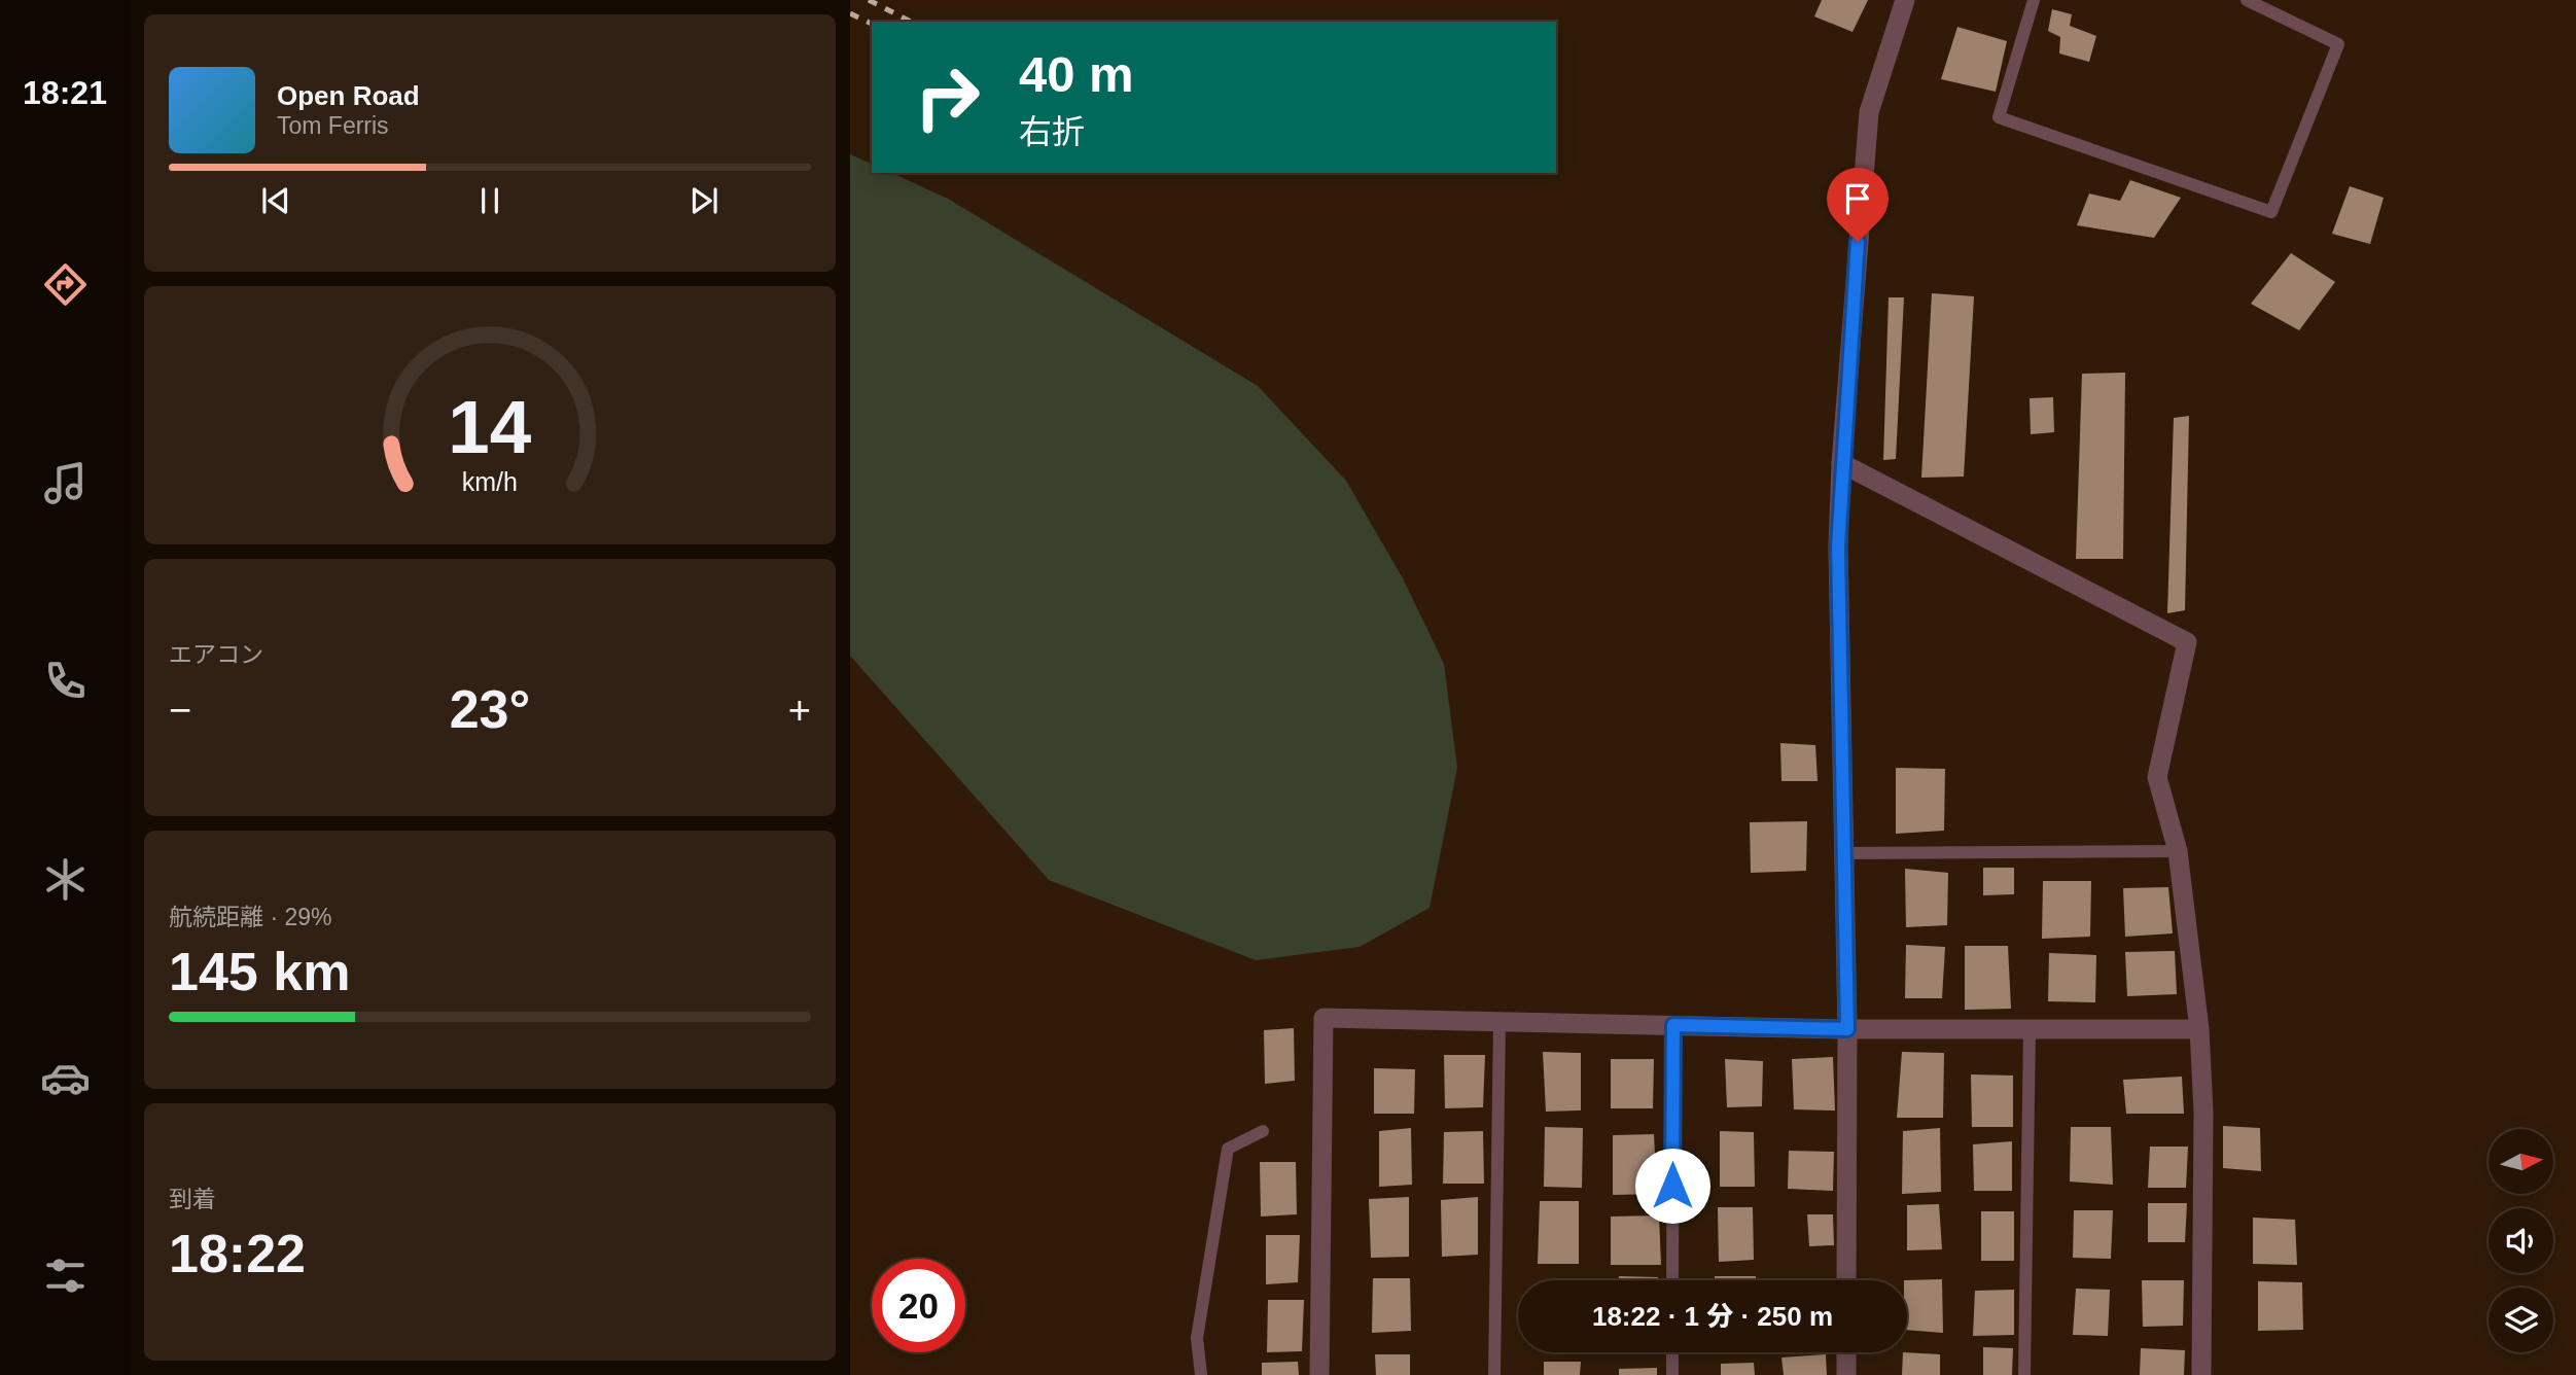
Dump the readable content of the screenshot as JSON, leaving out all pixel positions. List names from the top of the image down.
{
  "north": "right",
  "page": {
    "tabs": "18:21",
    "turn": ["40 m", "右折"],
    "song": ["Open Road", "Tom Ferris"],
    "tile": [
      "エアコン",
      ["航続距離 · 29%", "145 km"],
      ["到着", "18:22"]
    ],
    "heat": ["−", "23°", "+"],
    "limit": "20",
    "trip": "18:22 · 1 分 · 250 m",
    "gauge": ["14", "km/h"]
  }
}
